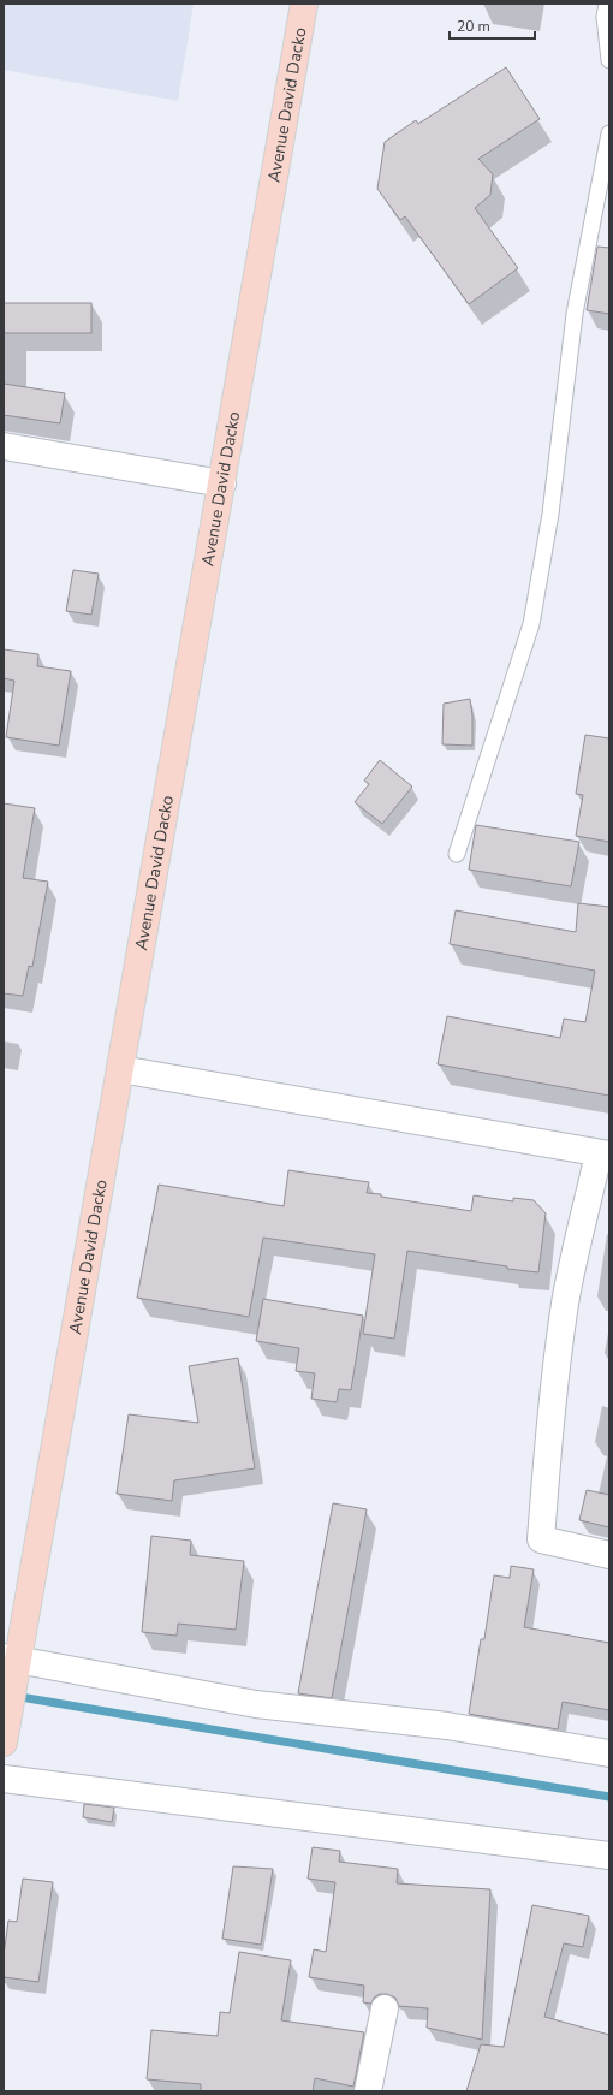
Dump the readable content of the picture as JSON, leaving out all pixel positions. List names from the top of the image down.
{
  "streets": {
    "main road": ["Avenue David Dacko"]
  },
  "scale_bar": "20 m"
}
